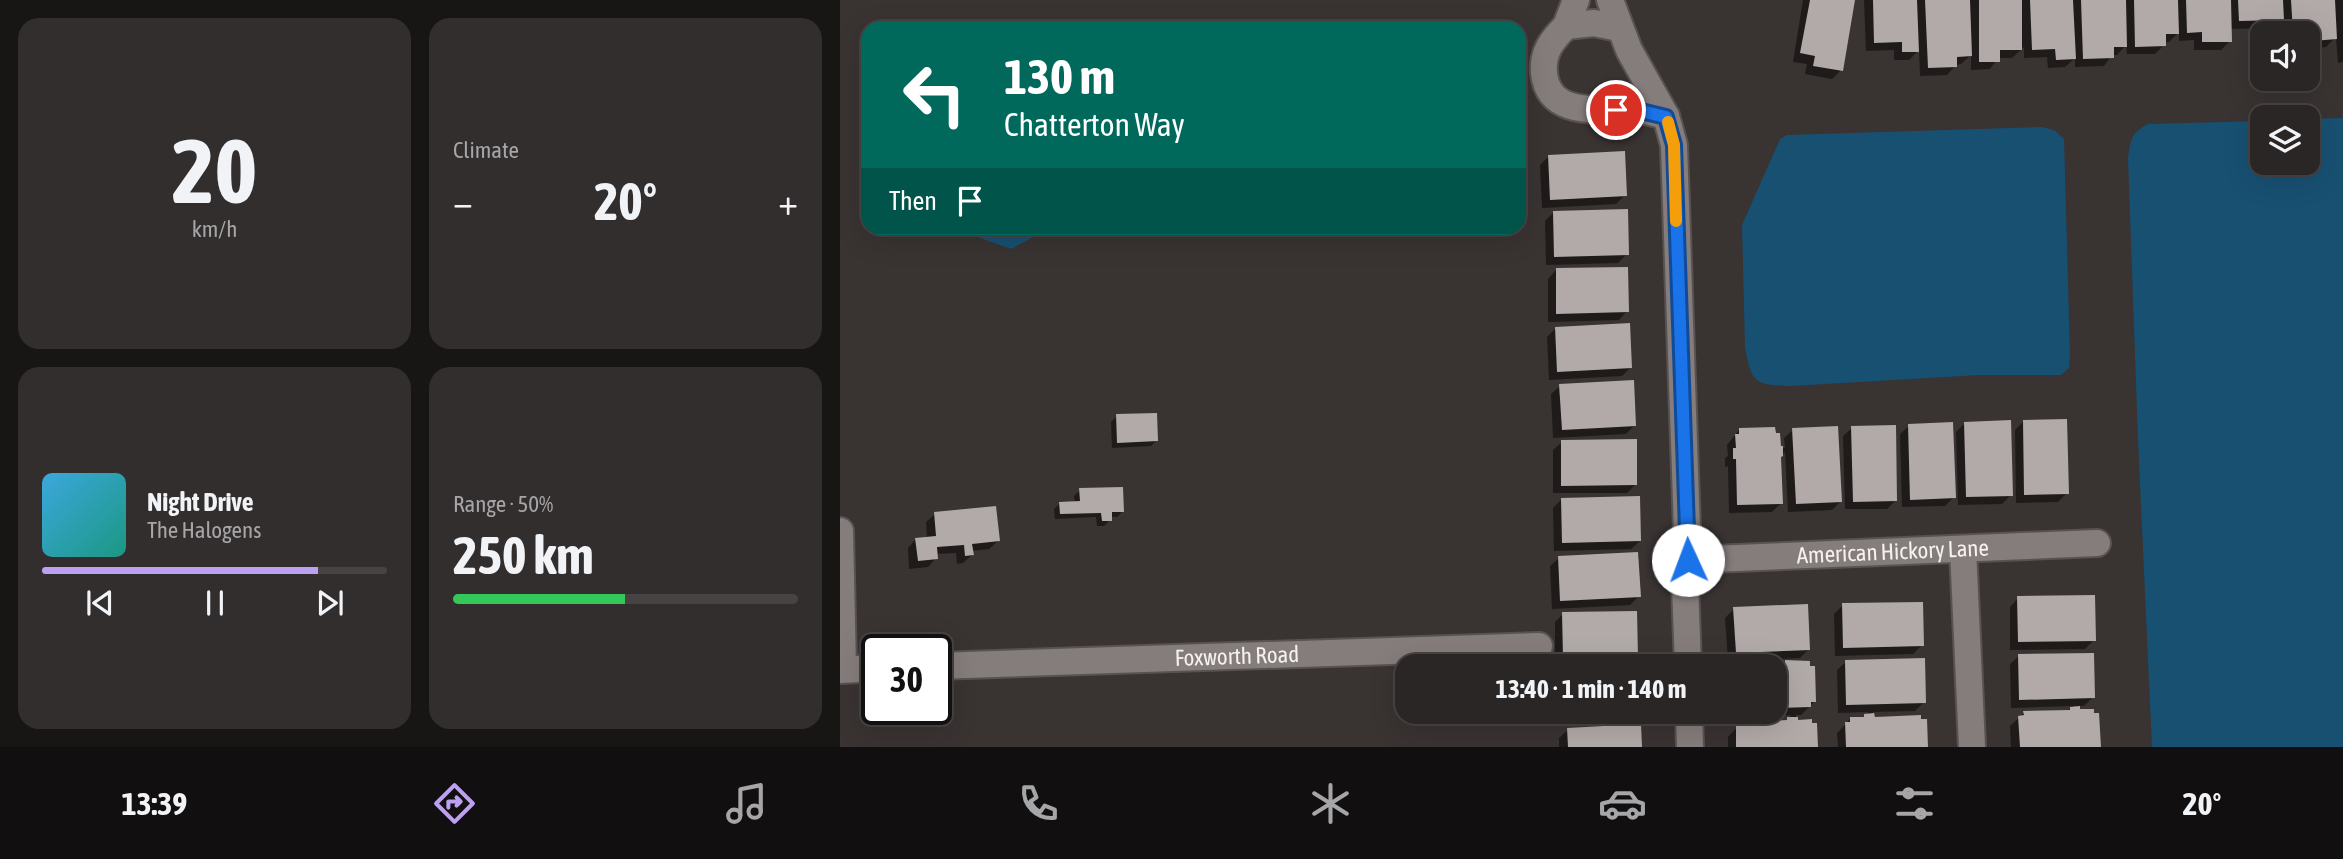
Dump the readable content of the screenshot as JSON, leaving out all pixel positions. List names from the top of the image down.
{
  "streets": {
    "street": ["American Hickory Lane", "Foxworth Road"]
  },
  "page": {
    "tile": [
      ["20", "km/h"],
      "Climate",
      ["Range · 50%", "250 km"]
    ],
    "turn": ["130 m", "Chatterton Way"],
    "then": "Then",
    "heat": ["−", "20°", "+"],
    "song": ["Night Drive", "The Halogens"],
    "limit": "30",
    "trip": "13:40 · 1 min · 140 m",
    "tabs": ["13:39", "20°"]
  }
}
